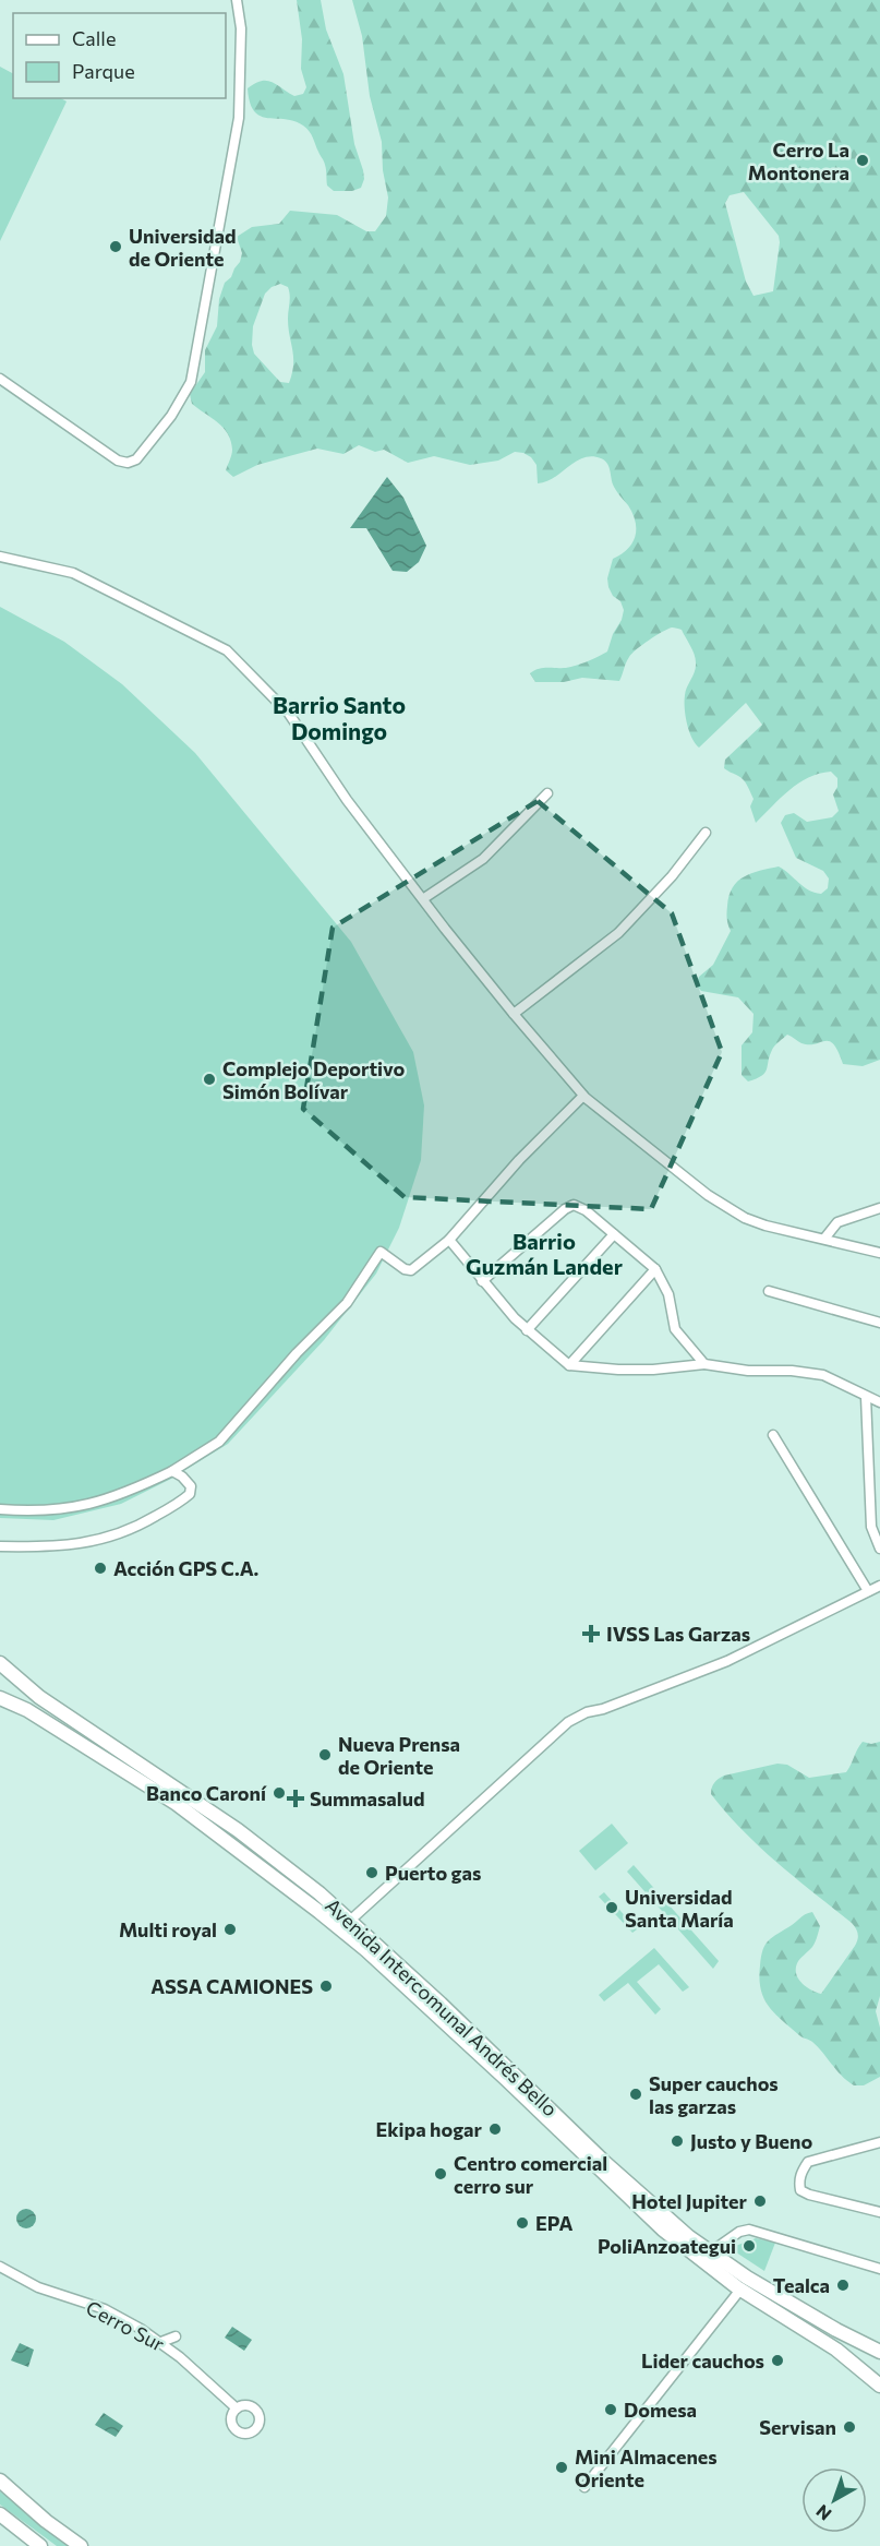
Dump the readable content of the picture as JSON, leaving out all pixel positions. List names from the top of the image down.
{
  "streets": {
    "main road": ["Avenida Intercomunal Andrés Bello"],
    "street": ["Cerro Sur"]
  },
  "districts": ["Barrio Santo Domingo", "Barrio Guzmán Lander"],
  "places": {
    "other": [
      "Cerro La Montonera",
      "Universidad de Oriente",
      "Complejo Deportivo Simón Bolívar",
      "Acción GPS C.A.",
      "Nueva Prensa de Oriente",
      "Banco Caroní",
      "Puerto gas",
      "Universidad Santa María",
      "Multi royal",
      "ASSA CAMIONES",
      "Super cauchos las garzas",
      "Ekipa hogar",
      "Justo y Bueno",
      "Centro comercial cerro sur",
      "Hotel Jupiter",
      "EPA",
      "PoliAnzoategui",
      "Tealca",
      "Lider cauchos",
      "Domesa",
      "Servisan",
      "Mini Almacenes Oriente"
    ],
    "health": ["IVSS Las Garzas", "Summasalud"]
  },
  "legend": ["Calle", "Parque"],
  "north": "bottom left"
}
